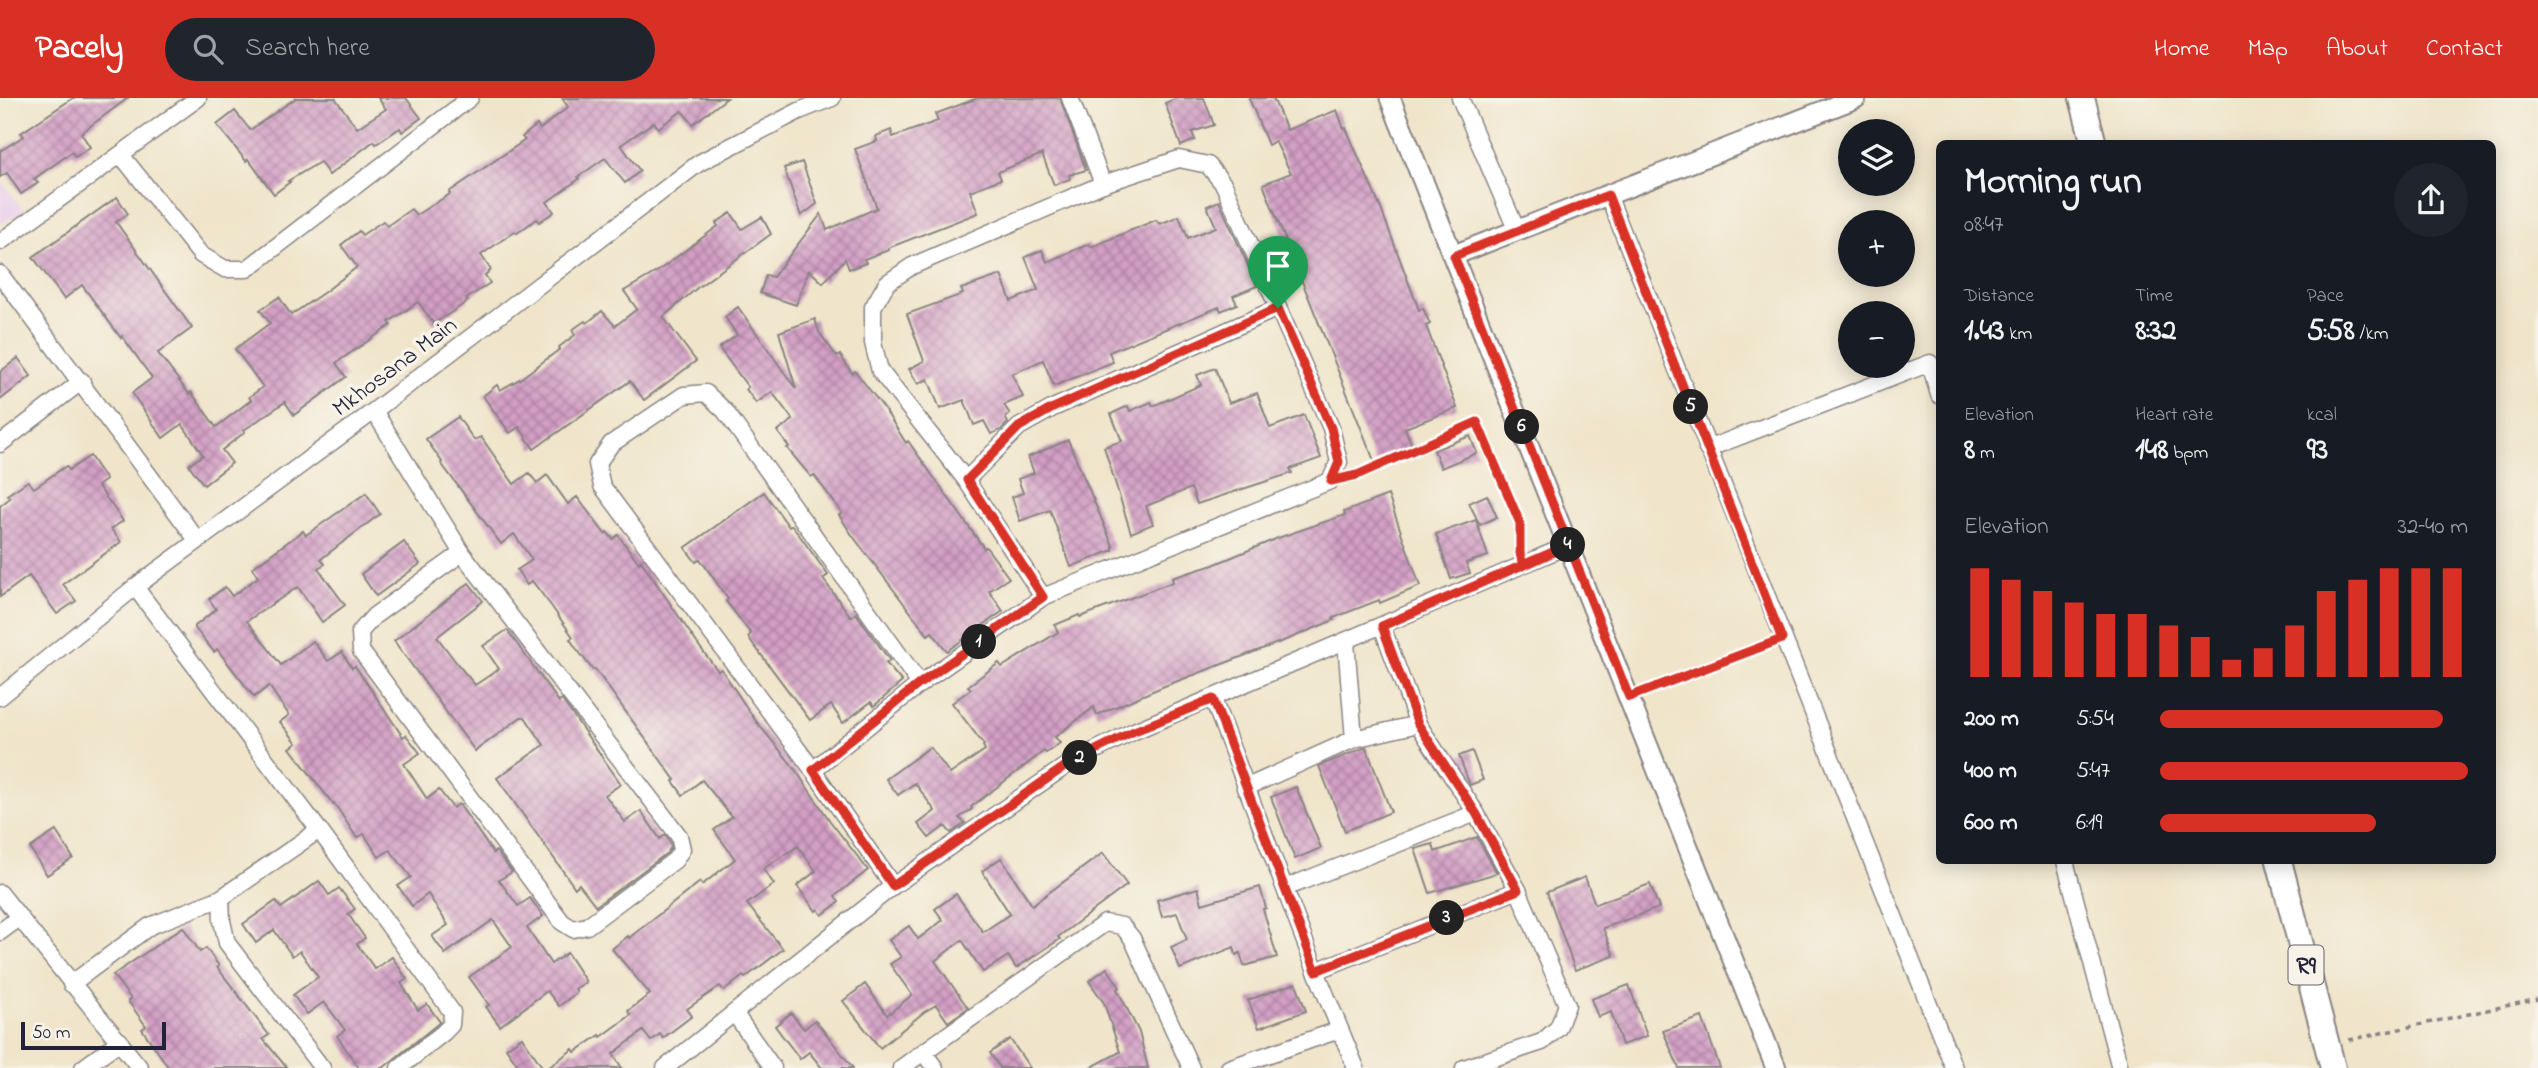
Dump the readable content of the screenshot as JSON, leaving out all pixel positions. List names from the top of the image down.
{
  "streets": {
    "highway": ["R9"],
    "street": ["Mkhosana Main"]
  },
  "scale_bar": "50 m",
  "page": {
    "header": "Pacely",
    "search": "Search here",
    "nav": [
      "Home",
      "Map",
      "About",
      "Contact"
    ],
    "map_buttons": ["+", "−"],
    "heading": ["Morning run", "08:47"],
    "stats": [
      ["Distance", "1.43 km"],
      ["Time", "8:32"],
      ["Pace", "5:58 /km"],
      ["Elevation", "8 m"],
      ["Heart rate", "148 bpm"],
      ["kcal", "93"]
    ],
    "pins": [
      "5",
      "6",
      "4",
      "1",
      "2",
      "3"
    ],
    "chart": ["Elevation", "32–40 m"],
    "list": [
      {
        "name": "200 m",
        "note": "5:54"
      },
      {
        "name": "400 m",
        "note": "5:47"
      },
      {
        "name": "600 m",
        "note": "6:19"
      }
    ],
    "scale": "50 m"
  }
}
